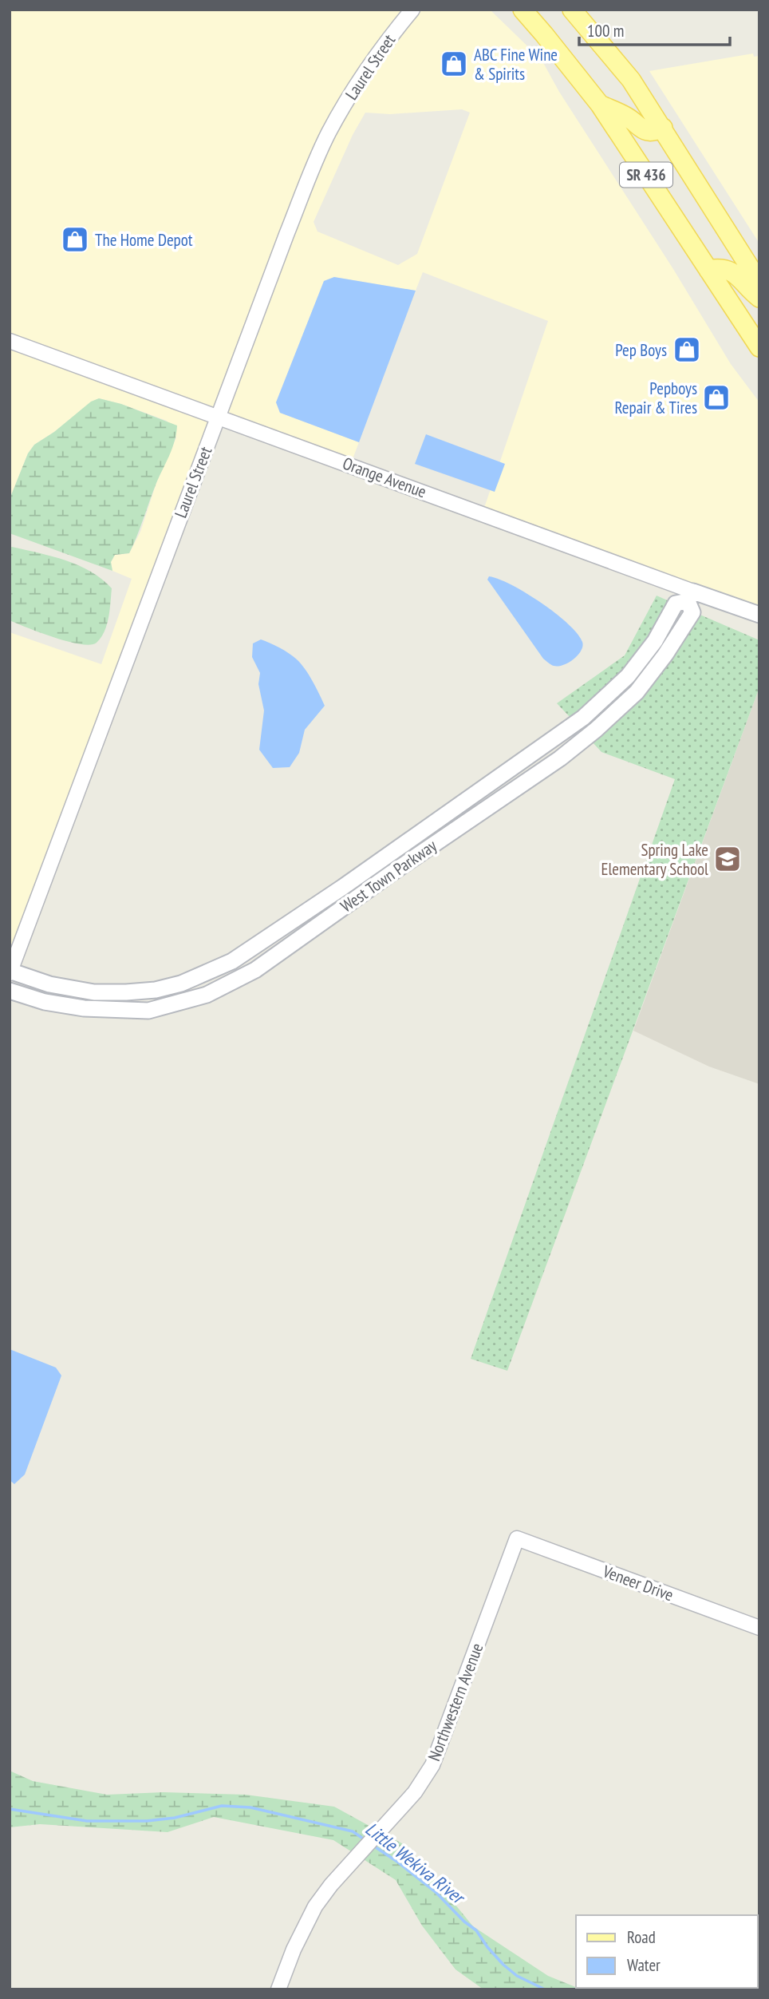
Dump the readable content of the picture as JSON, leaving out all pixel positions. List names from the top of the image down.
{
  "streets": {
    "main road": ["SR 436", "Orange Avenue", "West Town Parkway"],
    "street": ["Laurel Street", "Veneer Drive", "Northwestern Avenue"]
  },
  "crossings": [
    ["Laurel Street", "Orange Avenue"],
    ["Laurel Street", "West Town Parkway"],
    ["Orange Avenue", "West Town Parkway"],
    ["Veneer Drive", "Northwestern Avenue"]
  ],
  "water": ["Little Wekiva River"],
  "places": {
    "shop": [
      "ABC Fine Wine & Spirits",
      "The Home Depot",
      "Pep Boys",
      "Pepboys Repair & Tires"
    ],
    "school or university": ["Spring Lake Elementary School"]
  },
  "legend": ["Road", "Water"],
  "scale_bar": "100 m"
}
